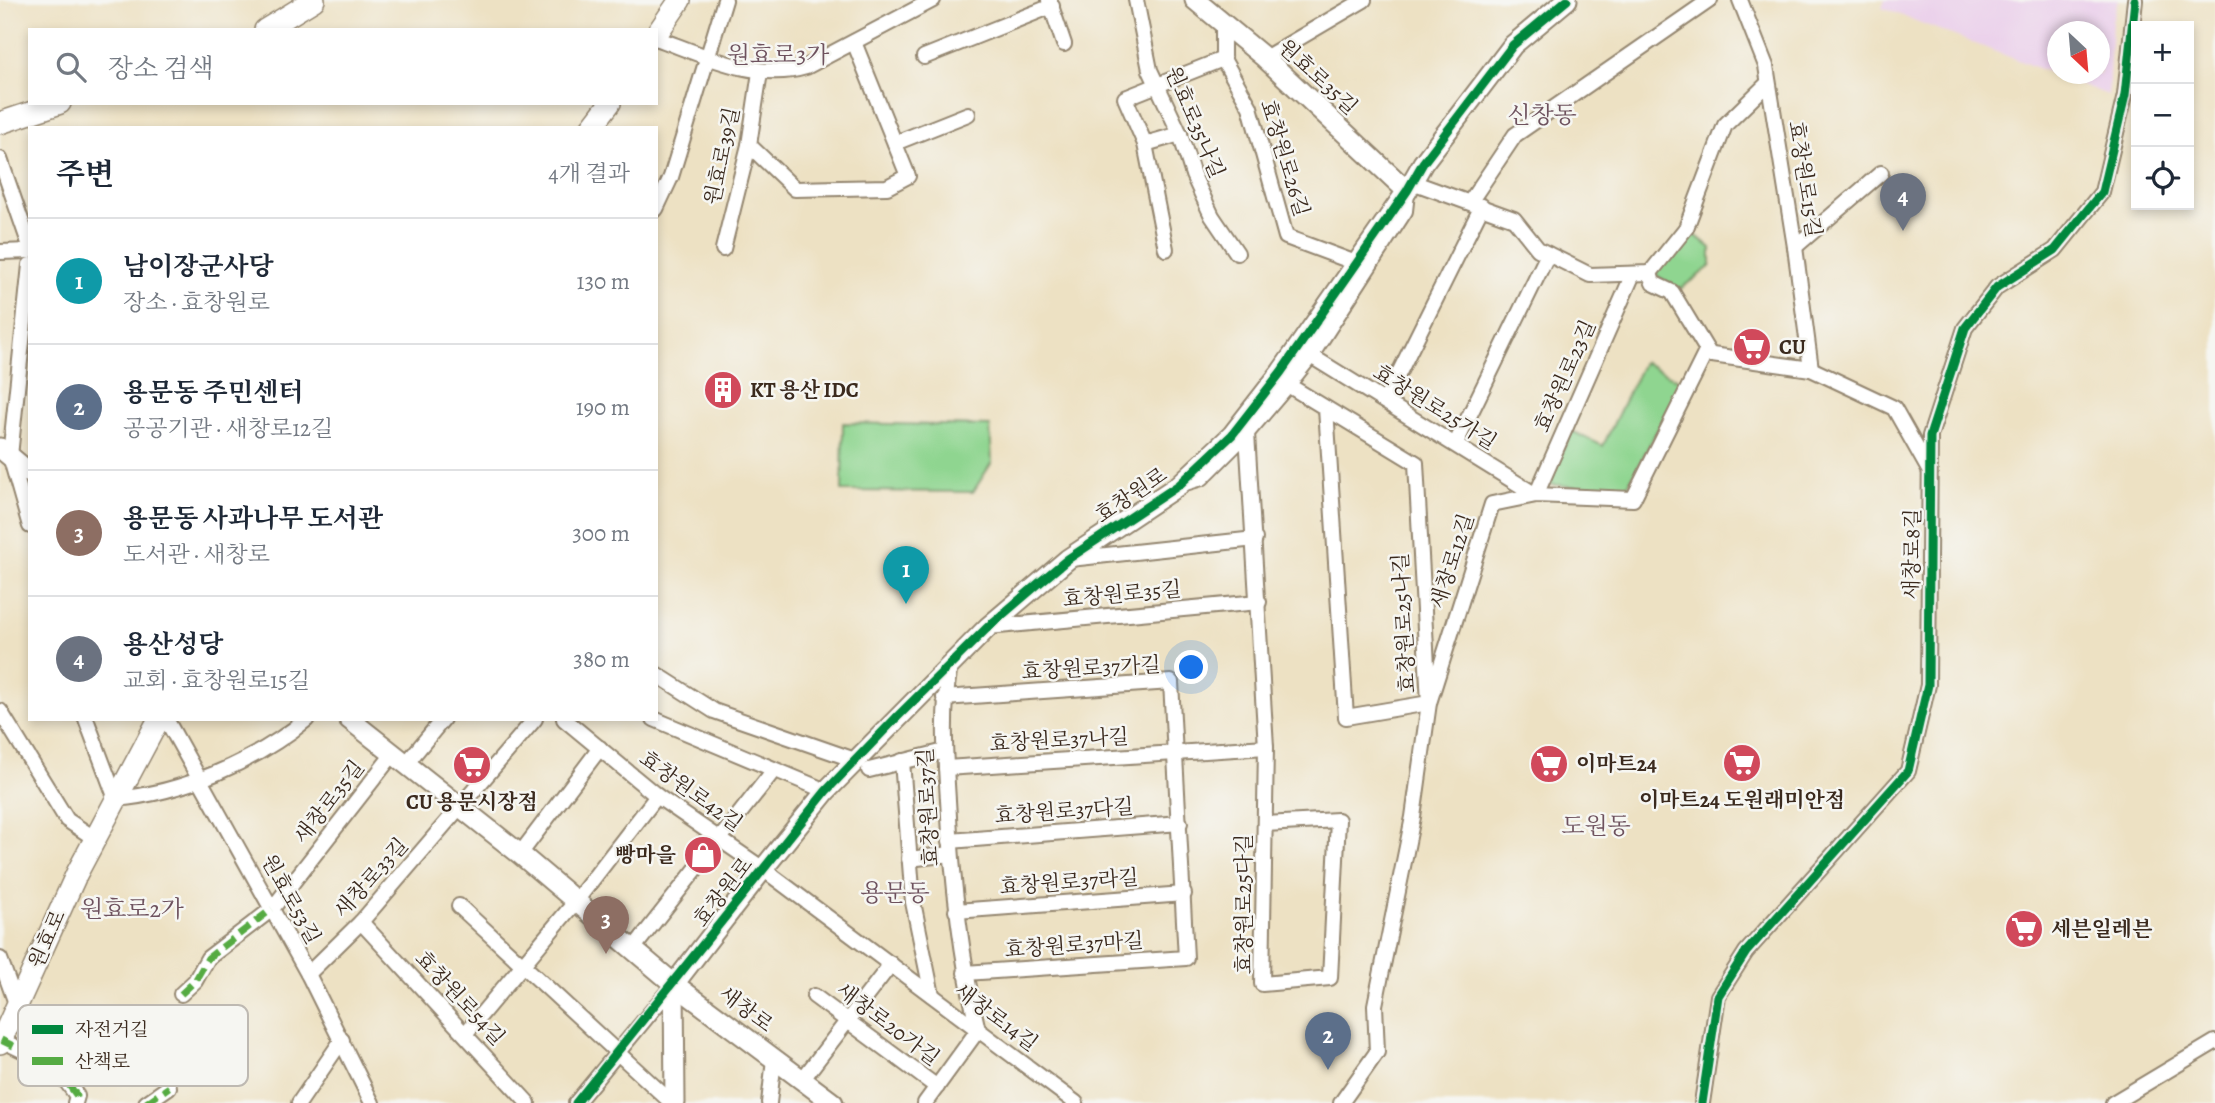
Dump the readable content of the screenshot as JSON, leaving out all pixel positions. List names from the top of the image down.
{
  "streets": {
    "main road": ["원효로"],
    "street": [
      "원효로35길",
      "원효로35나길",
      "원효로39길",
      "효창원로26길",
      "효창원로15길",
      "효창원로23길",
      "효창원로25가길",
      "효창원로",
      "새창로8길",
      "새창로12길",
      "효창원로35길",
      "효창원로25나길",
      "효창원로37가길",
      "효창원로37나길",
      "효창원로42길",
      "새창로35길",
      "효창원로37길",
      "효창원로37다길",
      "새창로33길",
      "효창원로37라길",
      "원효로53길",
      "효창원로25다길",
      "효창원로37마길",
      "효창원로54길",
      "새창로",
      "새창로14길",
      "새창로20가길"
    ]
  },
  "crossings": [
    ["원효로35길", "효창원로26길"],
    ["원효로35길", "효창원로"],
    ["효창원로26길", "효창원로"],
    ["효창원로23길", "효창원로25가길"],
    ["효창원로23길", "새창로12길"],
    ["효창원로25가길", "새창로12길"],
    ["효창원로", "효창원로35길"],
    ["효창원로", "효창원로42길"],
    ["효창원로", "효창원로37길"],
    ["효창원로", "효창원로25다길"],
    ["효창원로", "새창로"],
    ["효창원로", "새창로14길"],
    ["새창로12길", "효창원로25나길"],
    ["효창원로35길", "효창원로25다길"],
    ["효창원로37가길", "효창원로37나길"],
    ["효창원로37가길", "효창원로37길"],
    ["효창원로37나길", "효창원로37길"],
    ["효창원로37나길", "효창원로25다길"],
    ["효창원로42길", "새창로14길"],
    ["새창로35길", "원효로53길"],
    ["새창로35길", "새창로"],
    ["효창원로37길", "효창원로37다길"],
    ["효창원로37길", "효창원로37라길"],
    ["효창원로37길", "효창원로37마길"],
    ["효창원로37길", "새창로14길"],
    ["새창로33길", "원효로53길"],
    ["새창로33길", "효창원로54길"],
    ["새창로33길", "새창로"],
    ["효창원로37라길", "효창원로37마길"]
  ],
  "districts": [
    "원효로3가",
    "신창동",
    "도원동",
    "용문동",
    "원효로2가"
  ],
  "places": {
    "supermarket": [
      "CU",
      "이마트24 도원래미안점",
      "이마트24",
      "CU 용문시장점",
      "세븐일레븐"
    ],
    "building": ["KT 용산 IDC"],
    "shop": ["빵마을"]
  },
  "legend": ["자전거길", "산책로"],
  "north": "bottom right",
  "page": {
    "map_buttons": ["+", "−"],
    "search": "장소 검색",
    "heading": ["주변", "4개 결과"],
    "pins": [
      "4",
      "1",
      "3",
      "2"
    ],
    "list": [
      {
        "mark": "1",
        "name": "남이장군사당",
        "note": "장소 · 효창원로",
        "value": "130 m"
      },
      {
        "mark": "2",
        "name": "용문동 주민센터",
        "note": "공공기관 · 새창로12길",
        "value": "190 m"
      },
      {
        "mark": "3",
        "name": "용문동 사과나무 도서관",
        "note": "도서관 · 새창로",
        "value": "300 m"
      },
      {
        "mark": "4",
        "name": "용산성당",
        "note": "교회 · 효창원로15길",
        "value": "380 m"
      }
    ]
  }
}
